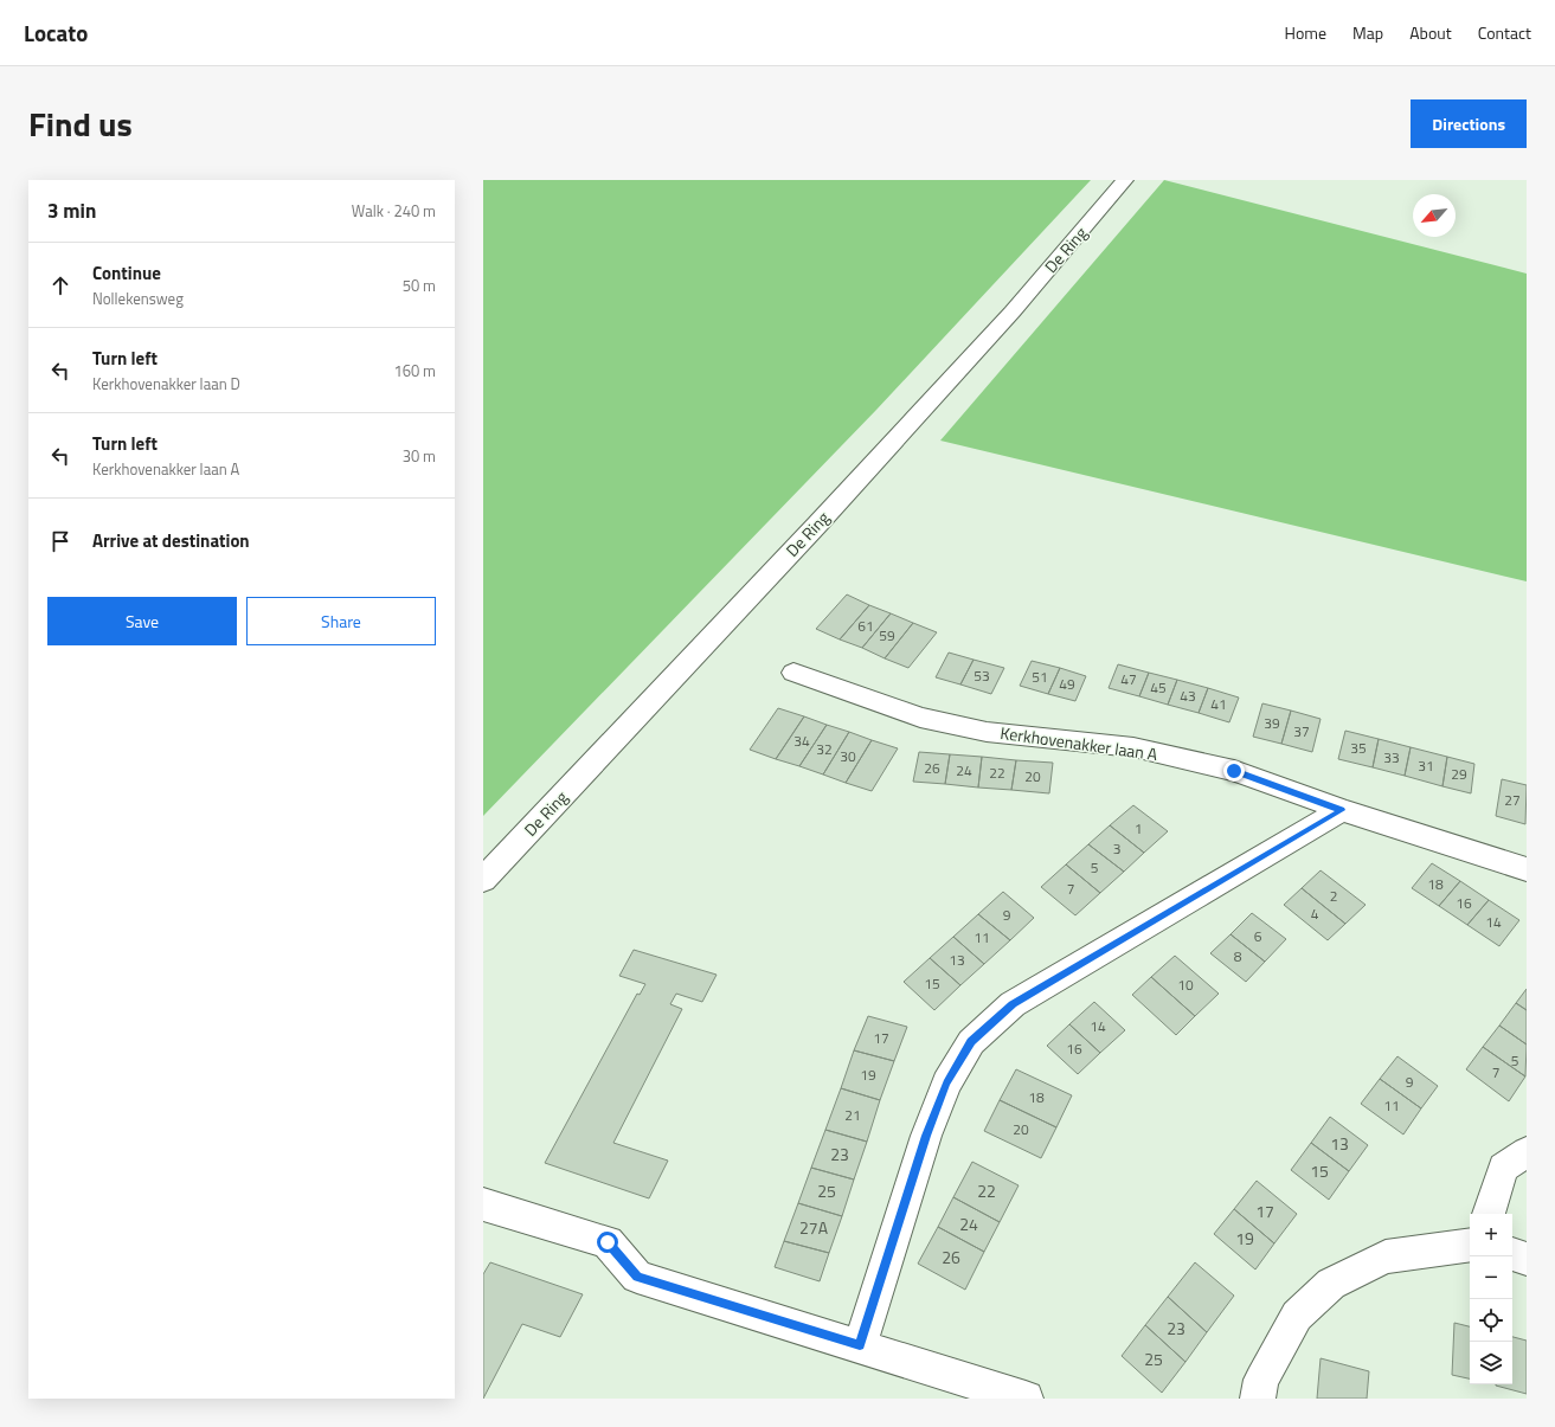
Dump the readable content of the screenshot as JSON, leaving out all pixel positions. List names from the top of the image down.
{
  "streets": {
    "street": ["De Ring", "Kerkhovenakker laan A"]
  },
  "house_numbers": [
    "61",
    "59",
    "53",
    "51",
    "47",
    "49",
    "45",
    "43",
    "41",
    "39",
    "37",
    "34",
    "35",
    "32",
    "30",
    "33",
    "31",
    "26",
    "24",
    "22",
    "29",
    "20",
    "27",
    "1",
    "3",
    "5",
    "18",
    "7",
    "2",
    "16",
    "4",
    "9",
    "14",
    "6",
    "11",
    "8",
    "13",
    "15",
    "10",
    "14",
    "17",
    "16",
    "5",
    "7",
    "19",
    "9",
    "18",
    "11",
    "21",
    "20",
    "13",
    "23",
    "15",
    "25",
    "22",
    "17",
    "24",
    "27A",
    "19",
    "26",
    "23",
    "25"
  ],
  "north": "bottom left",
  "page": {
    "header": "Locato",
    "nav": [
      "Home",
      "Map",
      "About",
      "Contact"
    ],
    "title": "Find us",
    "buttons": [
      "Directions",
      ["Save", "Share"]
    ],
    "heading": ["3 min", "Walk · 240 m"],
    "list": [
      ["Continue", "Nollekensweg", "50 m"],
      ["Turn left", "Kerkhovenakker laan D", "160 m"],
      ["Turn left", "Kerkhovenakker laan A", "30 m"],
      "Arrive at destination"
    ],
    "map_buttons": ["+", "−"]
  }
}
